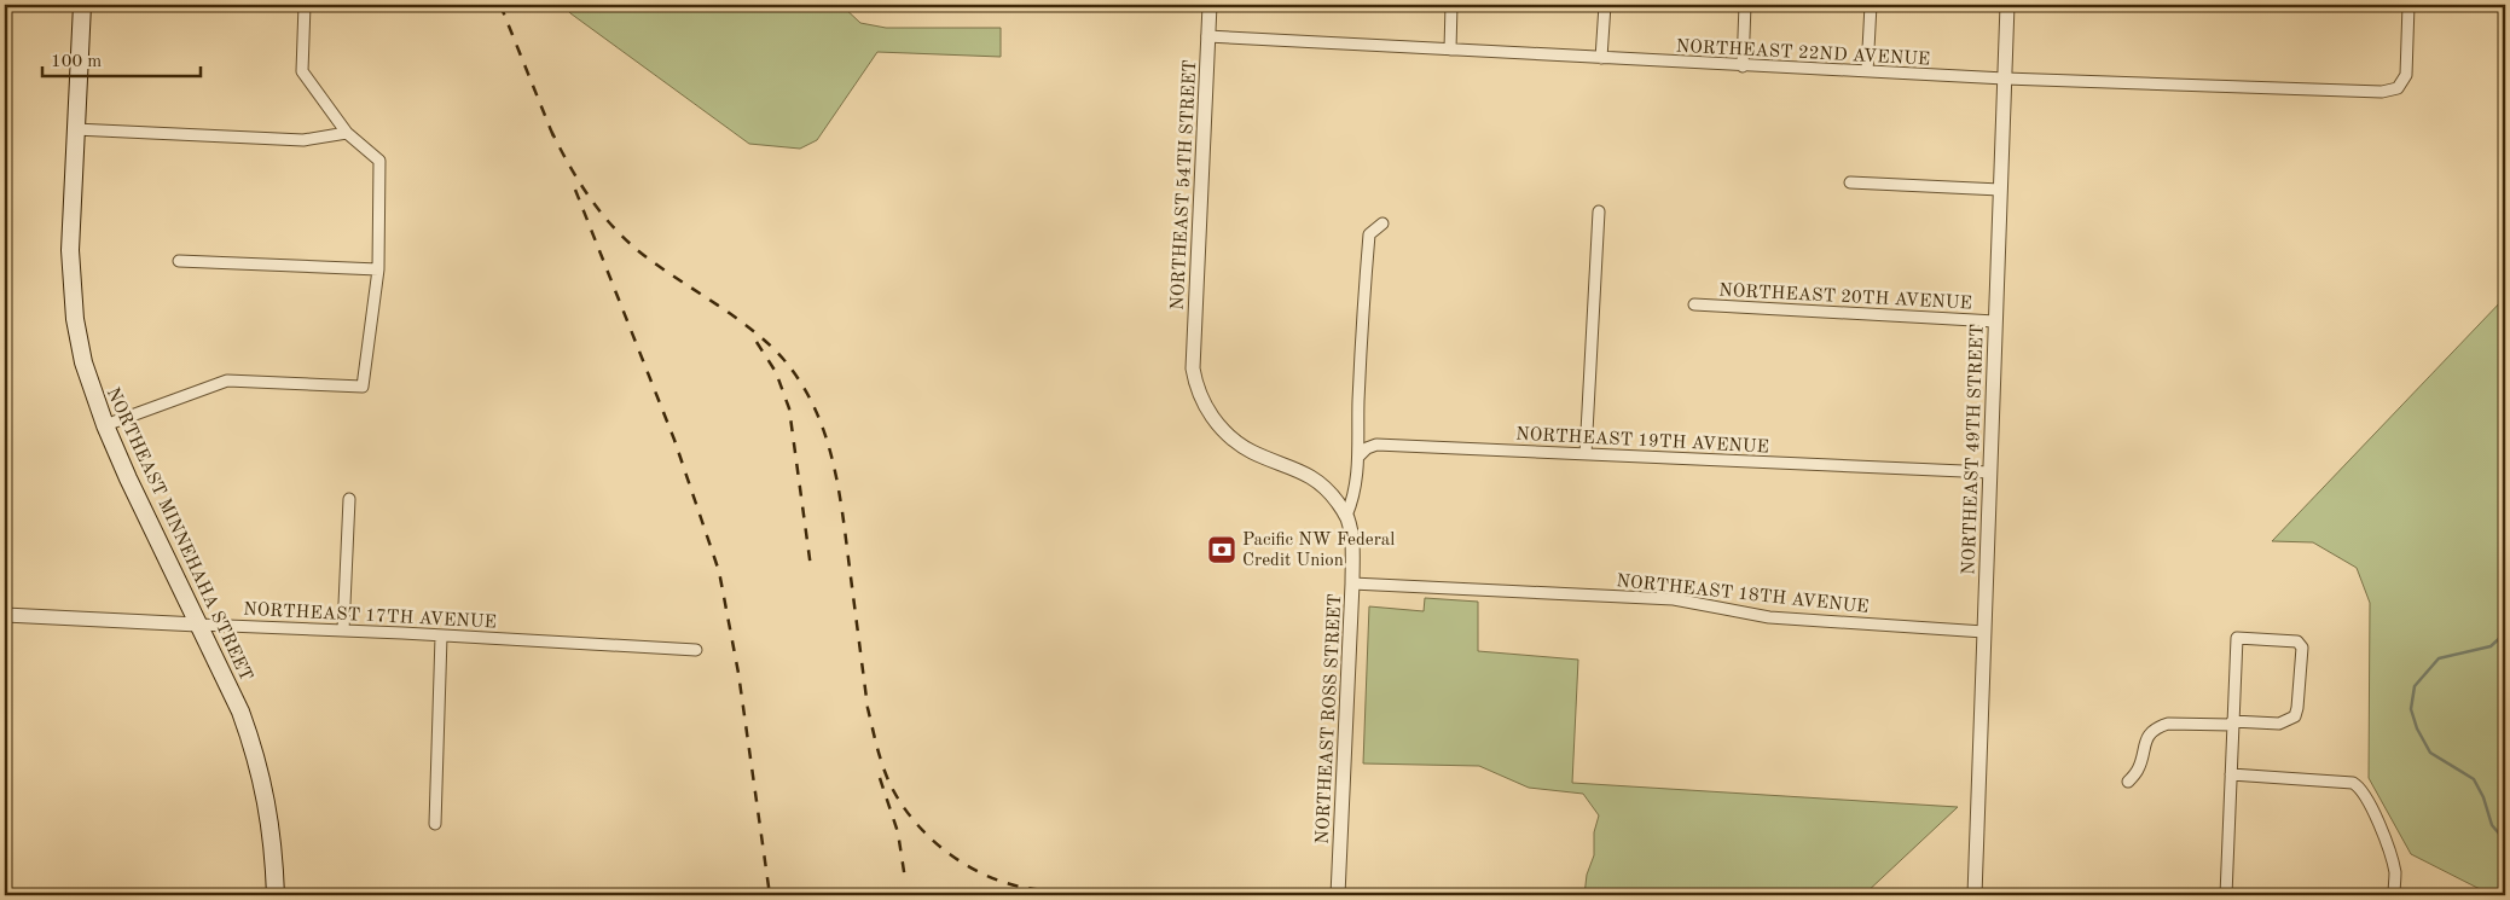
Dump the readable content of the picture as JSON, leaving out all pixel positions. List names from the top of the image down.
{
  "streets": {
    "main road": ["NORTHEAST MINNEHAHA STREET"],
    "street": [
      "NORTHEAST 22ND AVENUE",
      "NORTHEAST 54TH STREET",
      "NORTHEAST 20TH AVENUE",
      "NORTHEAST 19TH AVENUE",
      "NORTHEAST 49TH STREET",
      "NORTHEAST 18TH AVENUE",
      "NORTHEAST 17TH AVENUE",
      "NORTHEAST ROSS STREET"
    ]
  },
  "crossings": [
    ["NORTHEAST 22ND AVENUE", "NORTHEAST 54TH STREET"],
    ["NORTHEAST 22ND AVENUE", "NORTHEAST 49TH STREET"],
    ["NORTHEAST 54TH STREET", "NORTHEAST ROSS STREET"],
    ["NORTHEAST 20TH AVENUE", "NORTHEAST 49TH STREET"],
    ["NORTHEAST 19TH AVENUE", "NORTHEAST 49TH STREET"],
    ["NORTHEAST 49TH STREET", "NORTHEAST 18TH AVENUE"],
    ["NORTHEAST MINNEHAHA STREET", "NORTHEAST 17TH AVENUE"],
    ["NORTHEAST 18TH AVENUE", "NORTHEAST ROSS STREET"]
  ],
  "places": {
    "bank": ["Pacific NW Federal Credit Union"]
  },
  "scale_bar": "100 m"
}
